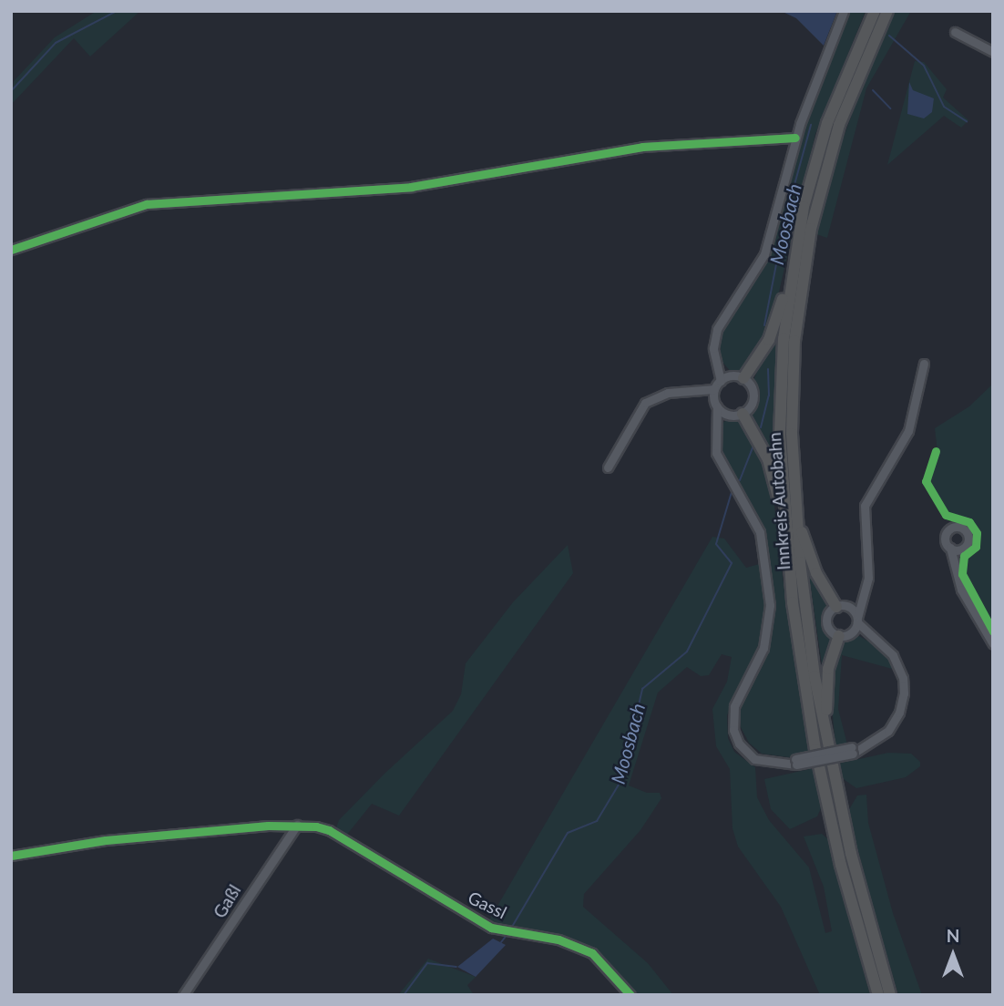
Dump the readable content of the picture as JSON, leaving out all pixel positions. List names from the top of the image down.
{
  "streets": {
    "highway": ["Innkreis Autobahn"],
    "street": ["Gaßl", "Gassl"]
  },
  "crossings": [
    ["Gaßl", "Gassl"]
  ],
  "water": ["Moosbach"],
  "north": "top"
}
